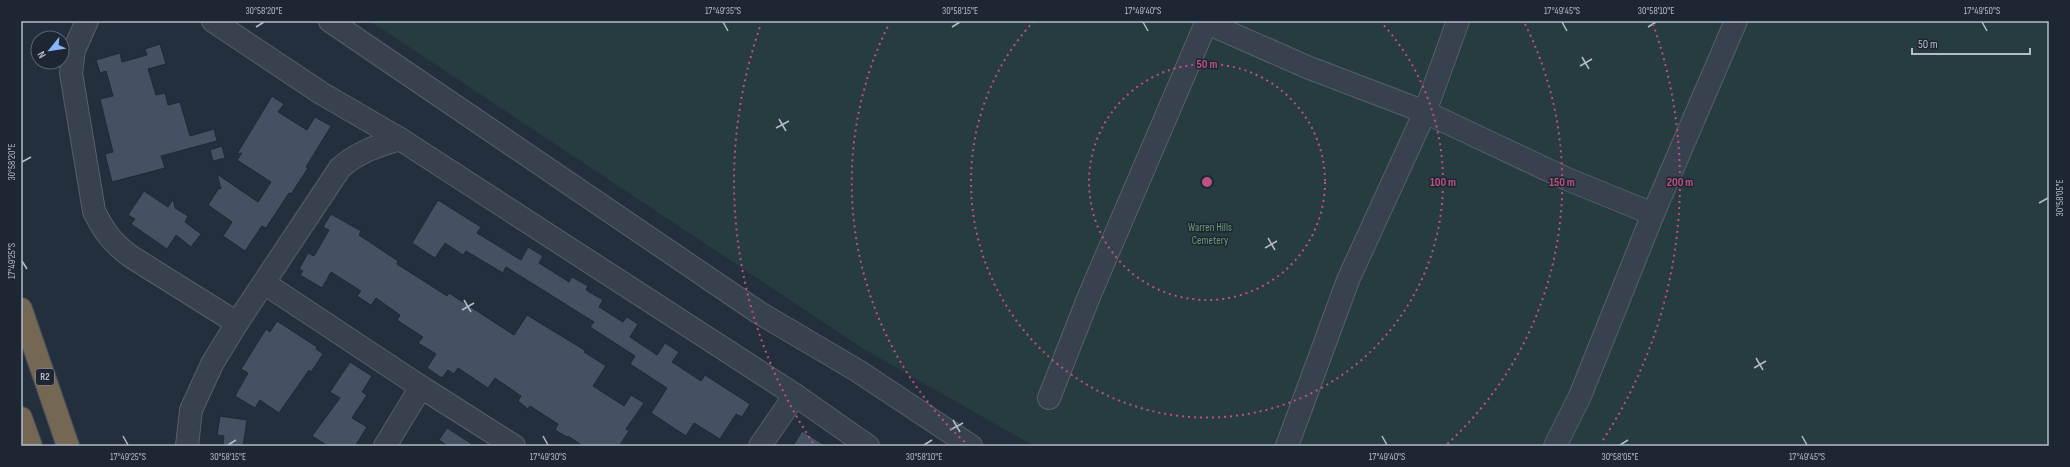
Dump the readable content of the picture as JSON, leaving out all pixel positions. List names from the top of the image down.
{
  "streets": {
    "highway": ["R2"]
  },
  "parks": ["Warren Hills Cemetery"],
  "scale_bar": "50 m",
  "north": "bottom left",
  "coordinates": [
    "30°58'20\"E",
    "17°49'35\"S",
    "30°58'15\"E",
    "17°49'40\"S",
    "17°49'45\"S",
    "30°58'10\"E",
    "17°49'50\"S",
    "30°58'05\"E",
    "17°49'25\"S",
    "17°49'30\"S"
  ],
  "rings": [
    "50 m",
    "100 m",
    "150 m",
    "200 m"
  ]
}
